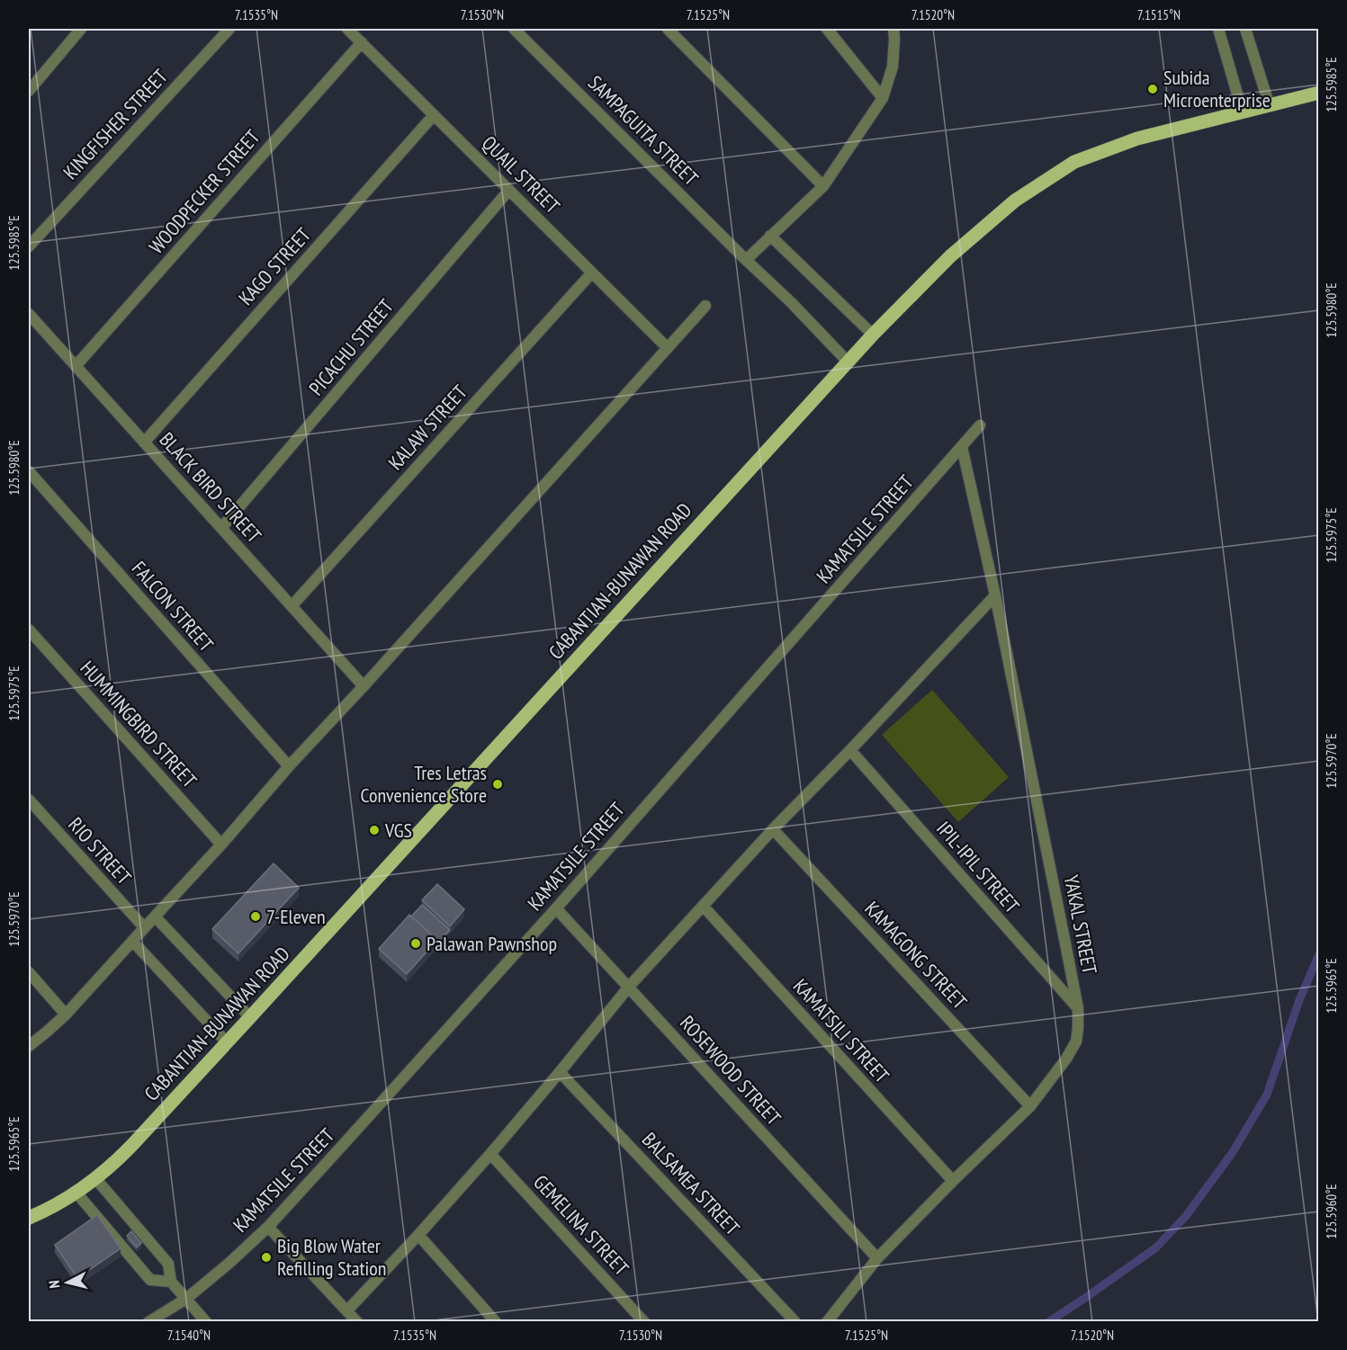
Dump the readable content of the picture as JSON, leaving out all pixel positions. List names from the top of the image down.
{
  "streets": {
    "main road": ["CABANTIAN-BUNAWAN ROAD"],
    "street": [
      "KINGFISHER STREET",
      "SAMPAGUITA STREET",
      "QUAIL STREET",
      "WOODPECKER STREET",
      "KAGO STREET",
      "PICACHU STREET",
      "KALAW STREET",
      "BLACK BIRD STREET",
      "KAMATSILE STREET",
      "FALCON STREET",
      "HUMMINGBIRD STREET",
      "RIO STREET",
      "IPIL-IPIL STREET",
      "YAKAL STREET",
      "KAMAGONG STREET",
      "KAMATSILI STREET",
      "ROSEWOOD STREET",
      "BALSAMEA STREET",
      "GEMELINA STREET"
    ]
  },
  "crossings": [
    ["SAMPAGUITA STREET", "CABANTIAN-BUNAWAN ROAD"],
    ["QUAIL STREET", "WOODPECKER STREET"],
    ["QUAIL STREET", "KAGO STREET"],
    ["QUAIL STREET", "PICACHU STREET"],
    ["QUAIL STREET", "KALAW STREET"],
    ["WOODPECKER STREET", "BLACK BIRD STREET"],
    ["KAGO STREET", "BLACK BIRD STREET"],
    ["PICACHU STREET", "BLACK BIRD STREET"],
    ["KALAW STREET", "BLACK BIRD STREET"],
    ["KAMATSILE STREET", "YAKAL STREET"],
    ["KAMATSILE STREET", "ROSEWOOD STREET"],
    ["IPIL-IPIL STREET", "YAKAL STREET"],
    ["YAKAL STREET", "KAMAGONG STREET"],
    ["YAKAL STREET", "KAMATSILI STREET"],
    ["YAKAL STREET", "ROSEWOOD STREET"]
  ],
  "places": [
    "Subida Microenterprise",
    "Tres Letras Convenience Store",
    "VGS",
    "7-Eleven",
    "Palawan Pawnshop",
    "Big Blow Water Refilling Station"
  ],
  "north": "left",
  "coordinates": [
    "7.1535°N",
    "7.1530°N",
    "7.1525°N",
    "7.1520°N",
    "7.1515°N",
    "125.5985°E",
    "125.5980°E",
    "125.5975°E",
    "125.5970°E",
    "125.5965°E",
    "125.5960°E",
    "7.1540°N"
  ]
}
